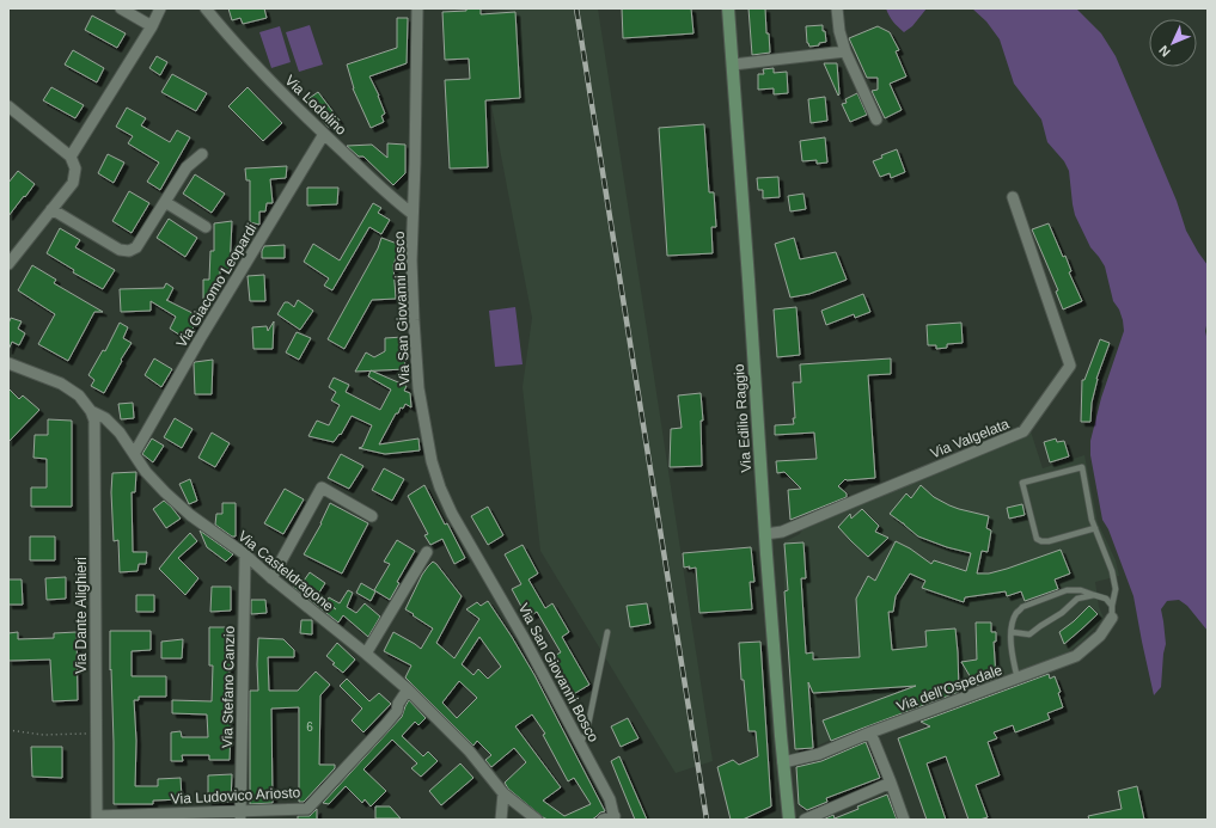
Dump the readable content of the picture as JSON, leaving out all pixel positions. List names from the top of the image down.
{
  "streets": {
    "main road": ["Via Edilio Raggio"],
    "street": [
      "Via Lodolino",
      "Via Giacomo Leopardi",
      "Via San Giovanni Bosco",
      "Via Valgelata",
      "Via Casteldragone",
      "Via Dante Alighieri",
      "Via Stefano Canzio",
      "Via dell'Ospedale",
      "Via Ludovico Ariosto"
    ]
  },
  "crossings": [
    ["Via Lodolino", "Via Giacomo Leopardi"],
    ["Via Lodolino", "Via San Giovanni Bosco"],
    ["Via Giacomo Leopardi", "Via Casteldragone"],
    ["Via Edilio Raggio", "Via Valgelata"],
    ["Via Edilio Raggio", "Via dell'Ospedale"],
    ["Via Casteldragone", "Via Dante Alighieri"],
    ["Via Casteldragone", "Via Stefano Canzio"],
    ["Via Casteldragone", "Via Ludovico Ariosto"],
    ["Via Dante Alighieri", "Via Ludovico Ariosto"],
    ["Via Stefano Canzio", "Via Ludovico Ariosto"]
  ],
  "house_numbers": ["6"],
  "north": "bottom left"
}
